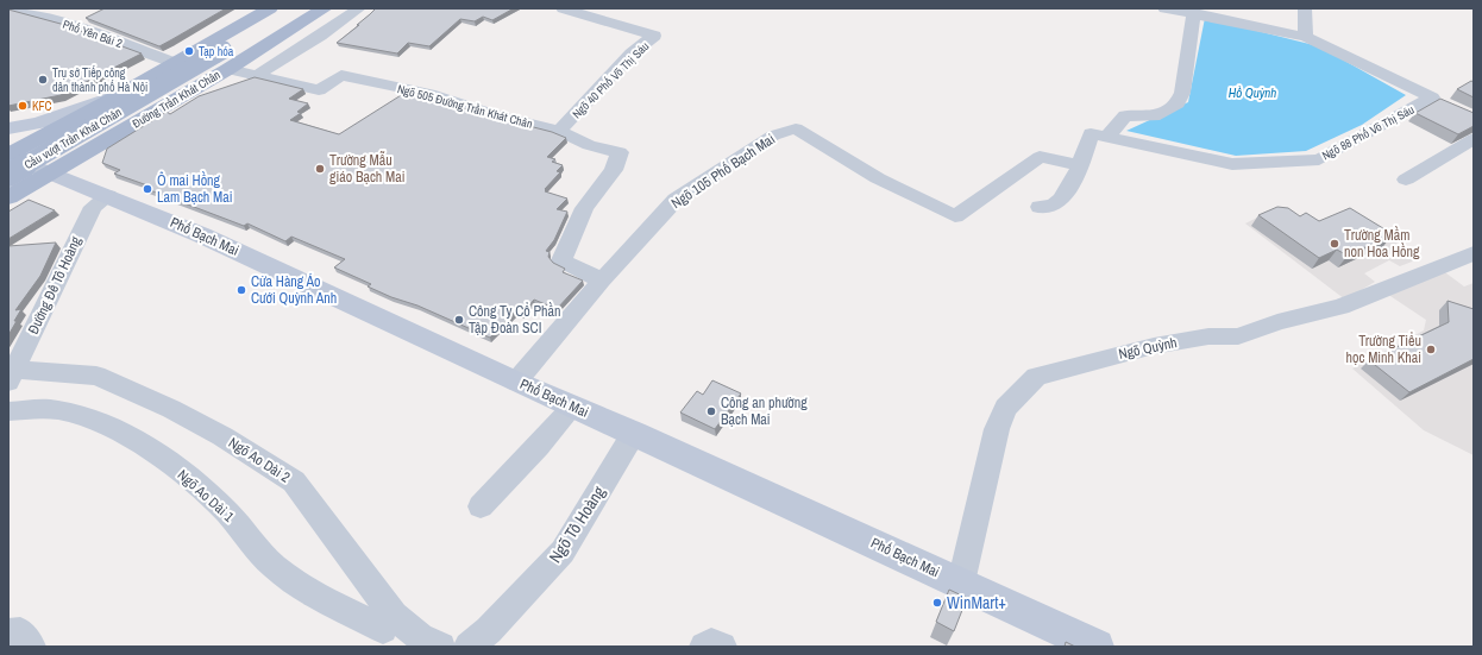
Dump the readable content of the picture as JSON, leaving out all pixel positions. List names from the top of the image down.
{
  "streets": {
    "main road": ["Đường Trần Khát Chân", "Cầu vượt Trần Khát Chân", "Phố Bạch Mai"],
    "street": [
      "Phố Yên Bái 2",
      "Ngõ 40 Phố Võ Thị Sáu",
      "Ngõ 505 Đường Trần Khát Chân",
      "Ngõ 88 Phố Võ Thị Sáu",
      "Ngõ 105 Phố Bạch Mai",
      "Đường Đê Tô Hoàng",
      "Ngõ Quỳnh",
      "Ngõ Ao Dài 2",
      "Ngõ Ao Dài 1",
      "Ngõ Tô Hoàng"
    ]
  },
  "crossings": [
    ["Ngõ 40 Phố Võ Thị Sáu", "Ngõ 505 Đường Trần Khát Chân"],
    ["Đường Trần Khát Chân", "Ngõ 505 Đường Trần Khát Chân"],
    ["Đường Trần Khát Chân", "Phố Bạch Mai"],
    ["Ngõ 505 Đường Trần Khát Chân", "Ngõ 105 Phố Bạch Mai"],
    ["Ngõ 88 Phố Võ Thị Sáu", "Ngõ 105 Phố Bạch Mai"],
    ["Ngõ 105 Phố Bạch Mai", "Phố Bạch Mai"],
    ["Phố Bạch Mai", "Đường Đê Tô Hoàng"],
    ["Phố Bạch Mai", "Ngõ Quỳnh"],
    ["Phố Bạch Mai", "Ngõ Tô Hoàng"],
    ["Đường Đê Tô Hoàng", "Ngõ Ao Dài 2"]
  ],
  "water": ["Hồ Quỳnh"],
  "places": [
    "Tạp hóa",
    "Trụ sở Tiếp công dân thành phố Hà Nội",
    "KFC",
    "Trường Mẫu giáo Bạch Mai",
    "Ô mai Hồng Lam Bạch Mai",
    "Trường Mầm non Hoa Hồng",
    "Cửa Hàng Áo Cưới Quỳnh Anh",
    "Công Ty Cổ Phần Tập Đoàn SCI",
    "Trường Tiểu học Minh Khai",
    "Công an phường Bạch Mai",
    "WinMart+"
  ]
}
